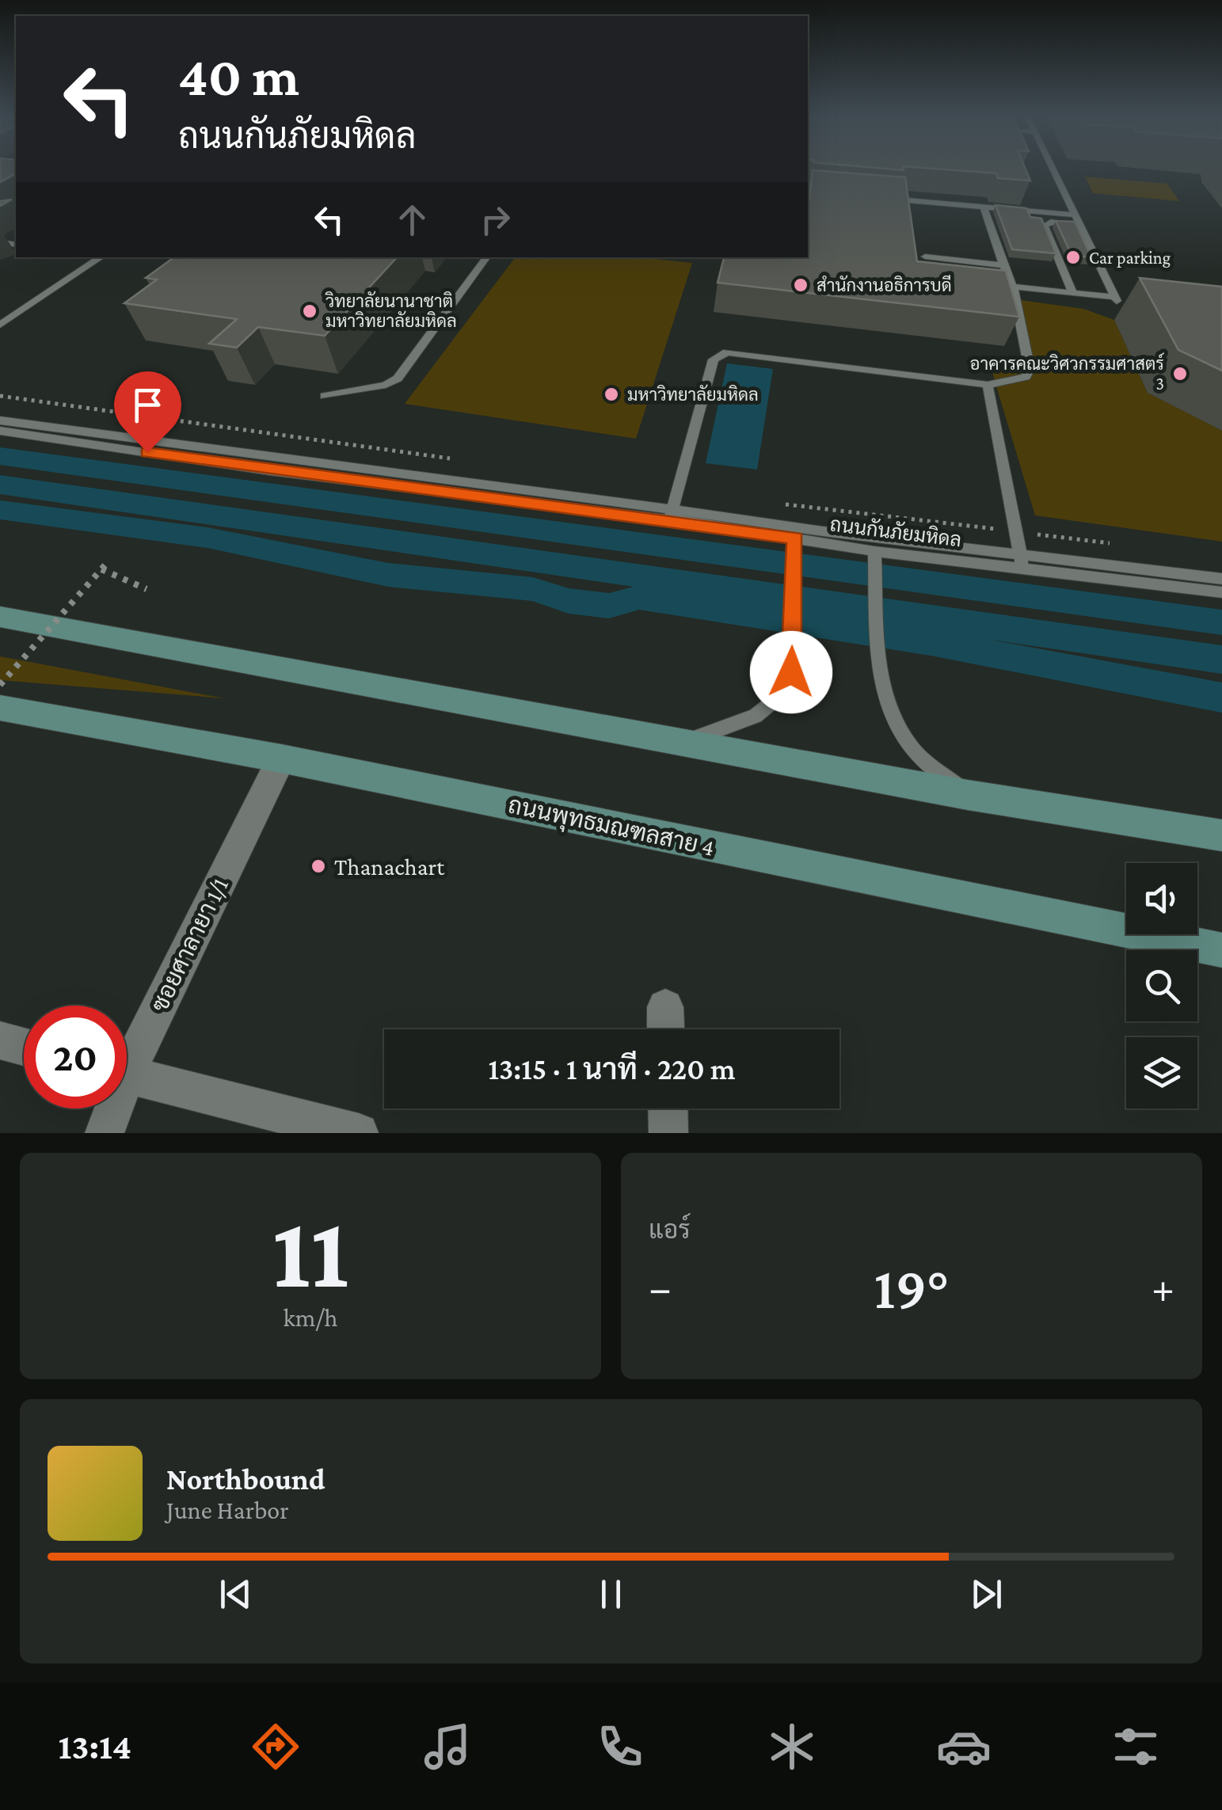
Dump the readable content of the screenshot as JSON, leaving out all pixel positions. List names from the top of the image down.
{
  "streets": {
    "main road": ["ถนนพุทธมณฑลสาย 4"],
    "street": ["ซอยศาลายา 1/1"],
    "lane": ["ถนนกันภัยมหิดล"]
  },
  "crossings": [
    ["ถนนพุทธมณฑลสาย 4", "ซอยศาลายา 1/1"]
  ],
  "places": [
    "Car parking",
    "สำนักงานอธิการบดี",
    "วิทยาลัยนานาชาติ มหาวิทยาลัยมหิดล",
    "อาคารคณะวิศวกรรมศาสตร์ 3",
    "มหาวิทยาลัยมหิดล",
    "Thanachart"
  ],
  "page": {
    "turn": ["40 m", "ถนนกันภัยมหิดล"],
    "limit": "20",
    "trip": "13:15 · 1 นาที · 220 m",
    "tile": [
      ["11", "km/h"],
      "แอร์"
    ],
    "heat": ["−", "19°", "+"],
    "song": ["Northbound", "June Harbor"],
    "tabs": "13:14"
  }
}
